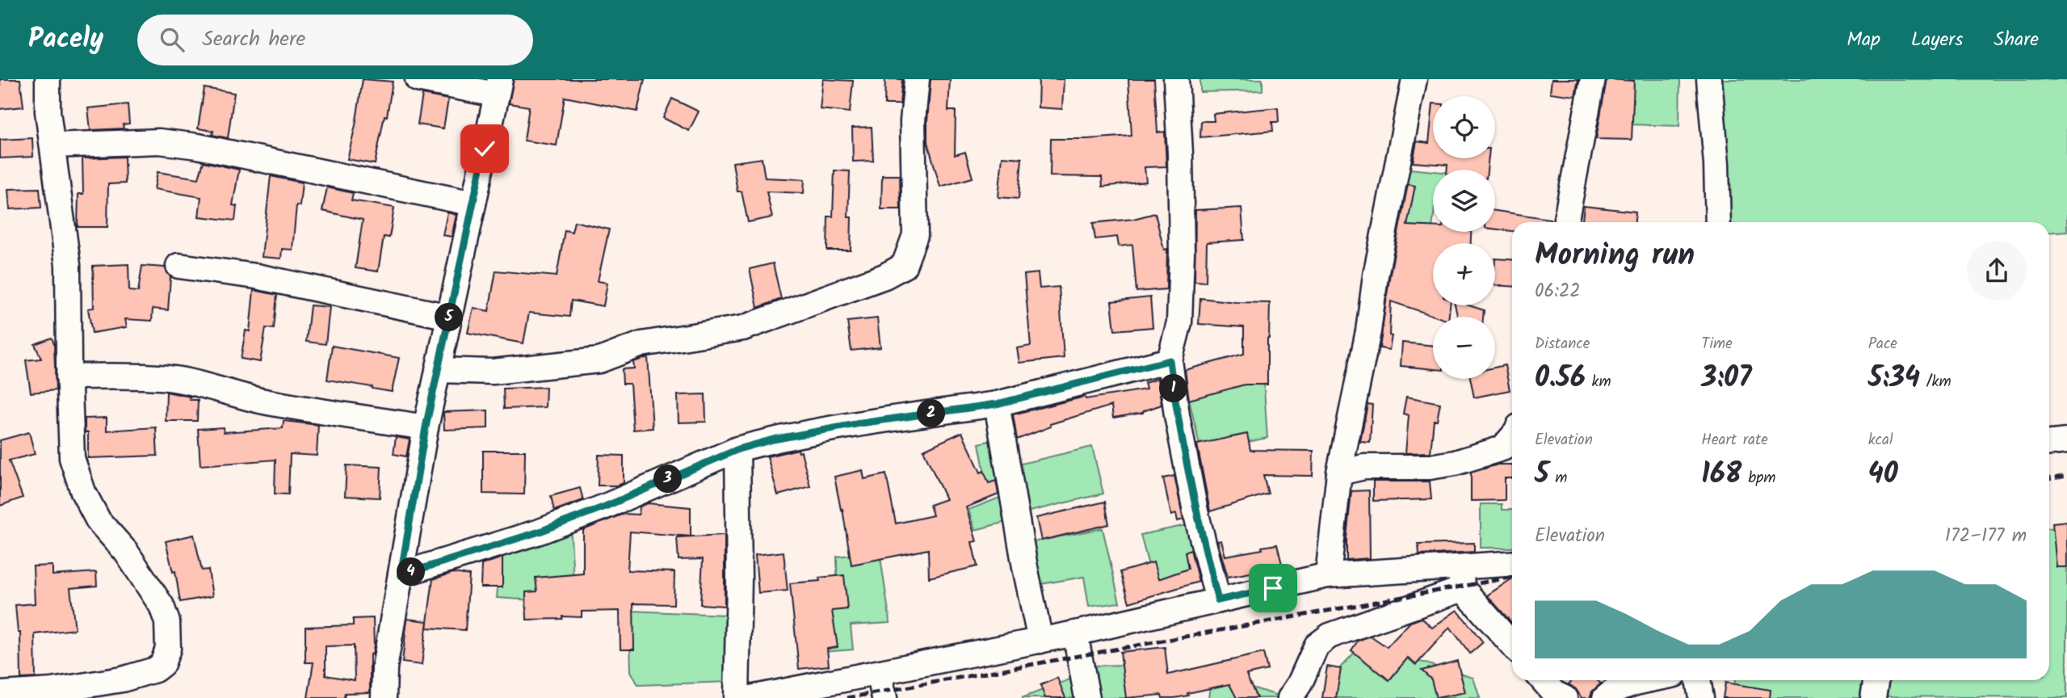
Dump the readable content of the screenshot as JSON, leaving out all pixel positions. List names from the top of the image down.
{
  "page": {
    "header": "Pacely",
    "search": "Search here",
    "nav": ["Map", "Layers", "Share"],
    "map_buttons": ["+", "−"],
    "heading": ["Morning run", "06:22"],
    "pins": [
      "5",
      "1",
      "2",
      "3",
      "4"
    ],
    "stats": [
      ["Distance", "0.56 km"],
      ["Time", "3:07"],
      ["Pace", "5:34 /km"],
      ["Elevation", "5 m"],
      ["Heart rate", "168 bpm"],
      ["kcal", "40"]
    ],
    "chart": ["Elevation", "172–177 m"]
  }
}
